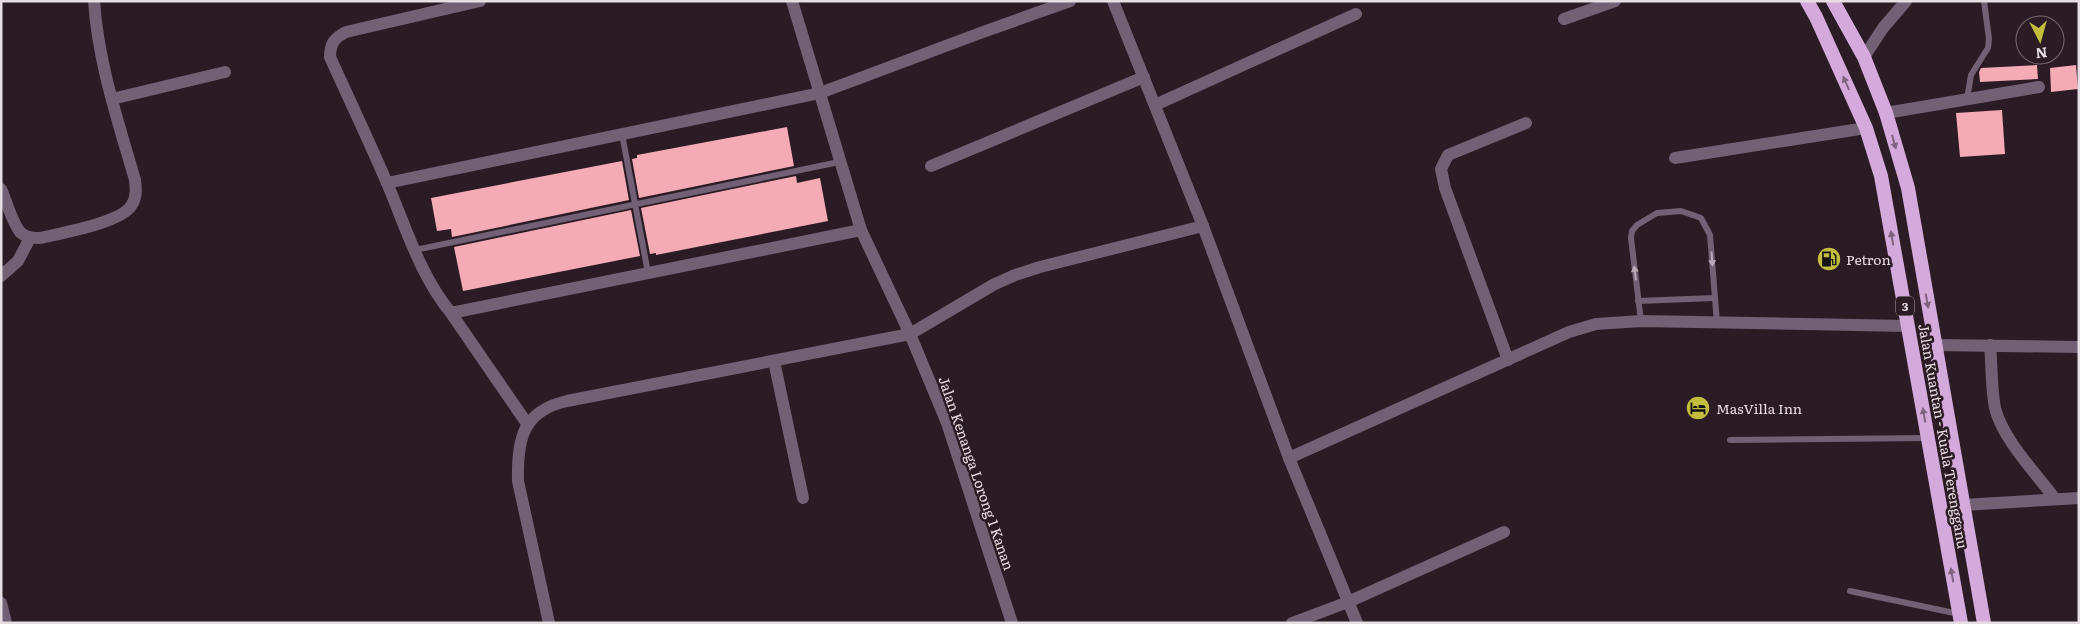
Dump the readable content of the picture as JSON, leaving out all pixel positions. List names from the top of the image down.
{
  "streets": {
    "highway": ["3", "Jalan Kuantan - Kuala Terengganu"],
    "street": ["Jalan Kenanga Lorong 1 Kanan"]
  },
  "places": {
    "fuel station": ["Petron"],
    "hotel": ["MasVilla Inn"]
  },
  "north": "bottom"
}
